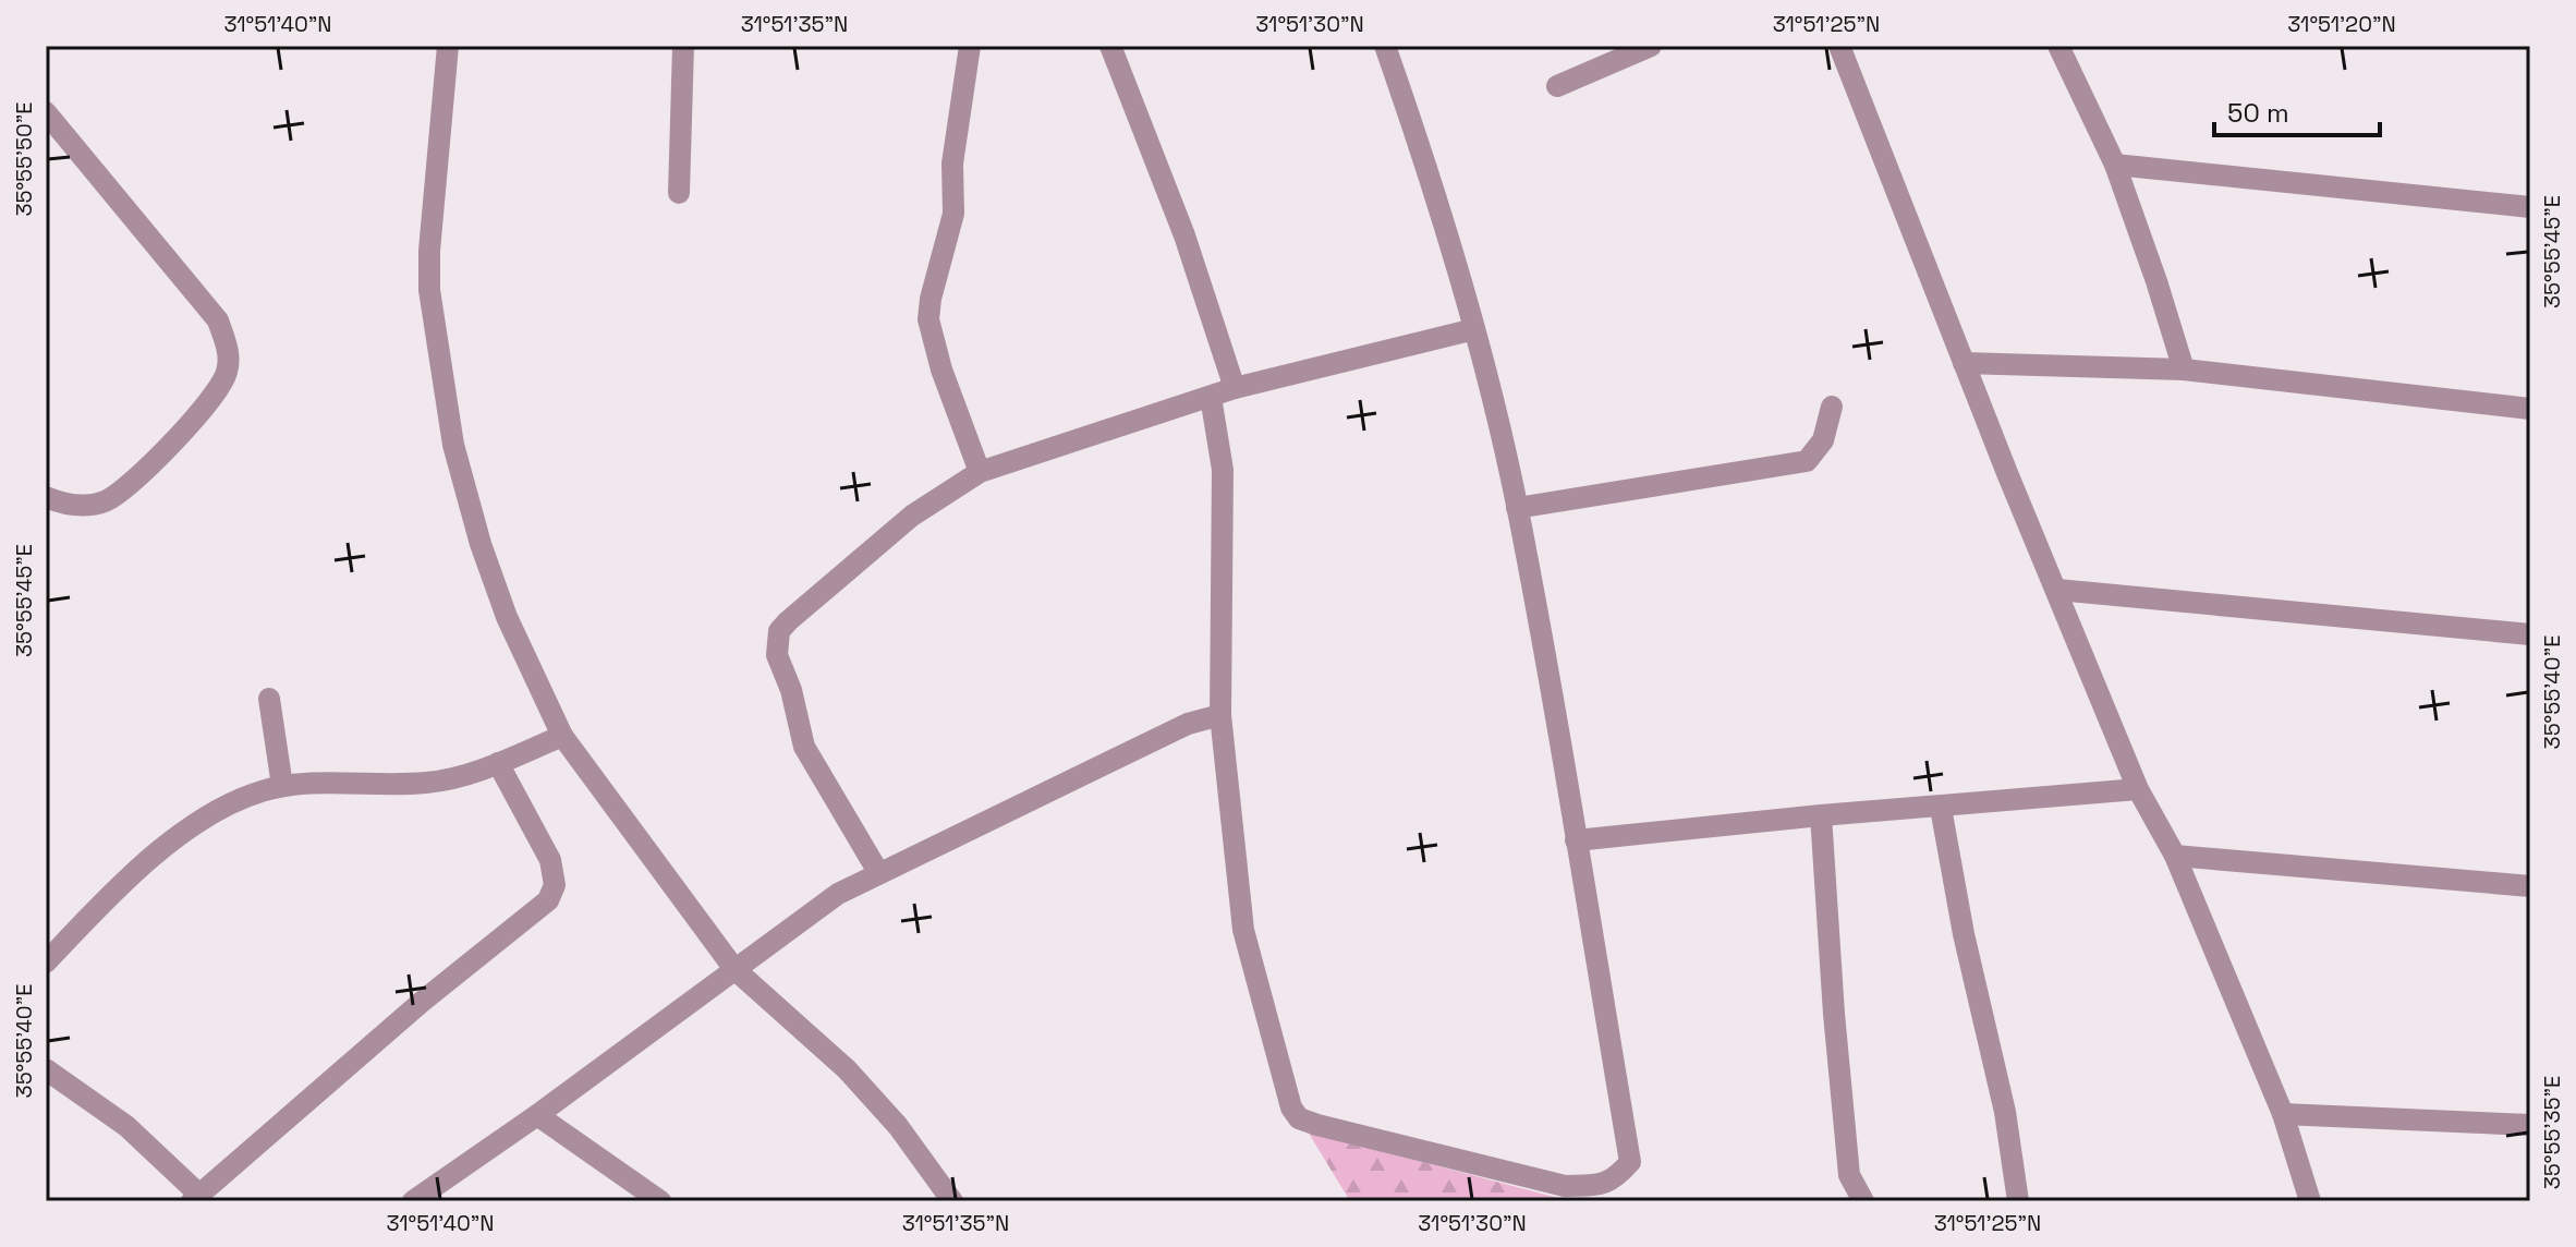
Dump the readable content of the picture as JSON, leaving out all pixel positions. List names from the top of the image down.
{
  "scale_bar": "50 m",
  "coordinates": [
    "31°51'40\"N",
    "31°51'35\"N",
    "31°51'30\"N",
    "31°51'25\"N",
    "31°51'20\"N",
    "35°55'50\"E",
    "35°55'45\"E",
    "35°55'40\"E",
    "35°55'35\"E"
  ]
}
